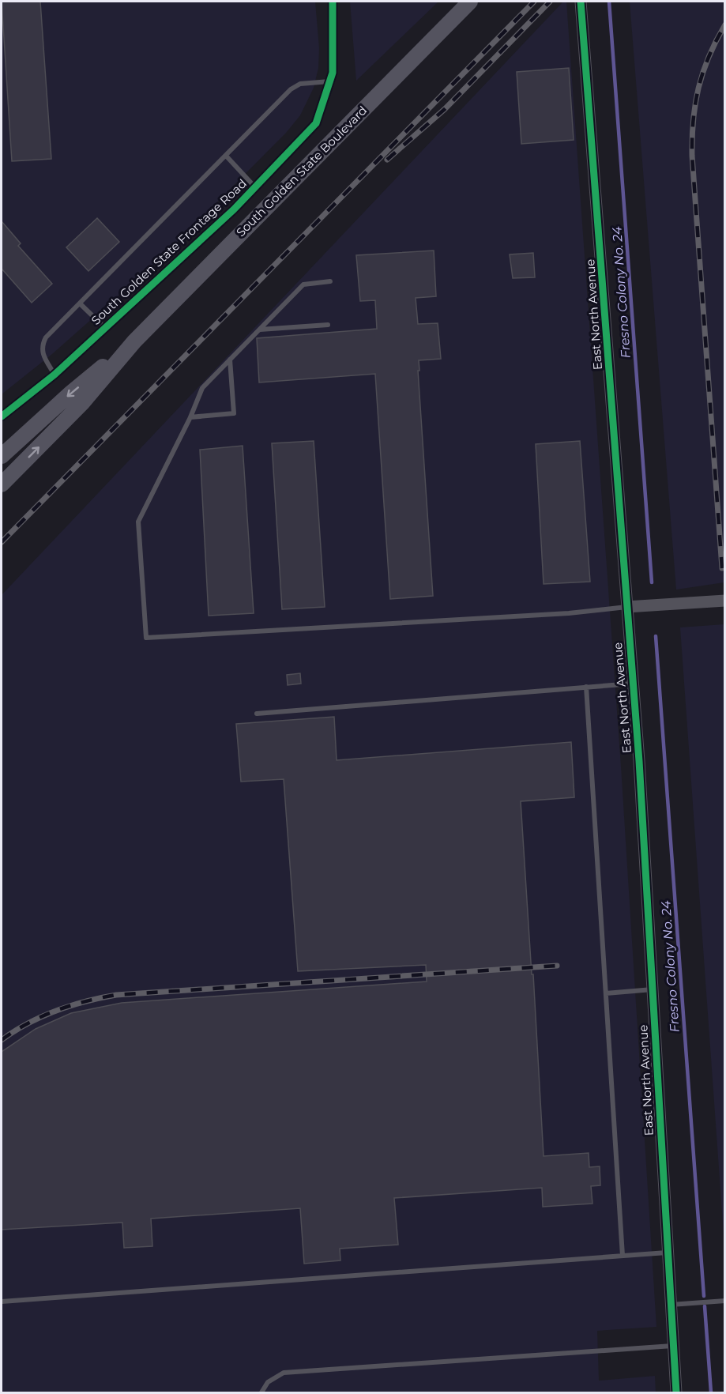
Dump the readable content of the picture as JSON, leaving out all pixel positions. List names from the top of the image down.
{
  "streets": {
    "main road": ["South Golden State Boulevard"],
    "street": ["South Golden State Frontage Road", "East North Avenue"]
  },
  "water": ["Fresno Colony No. 24"]
}
